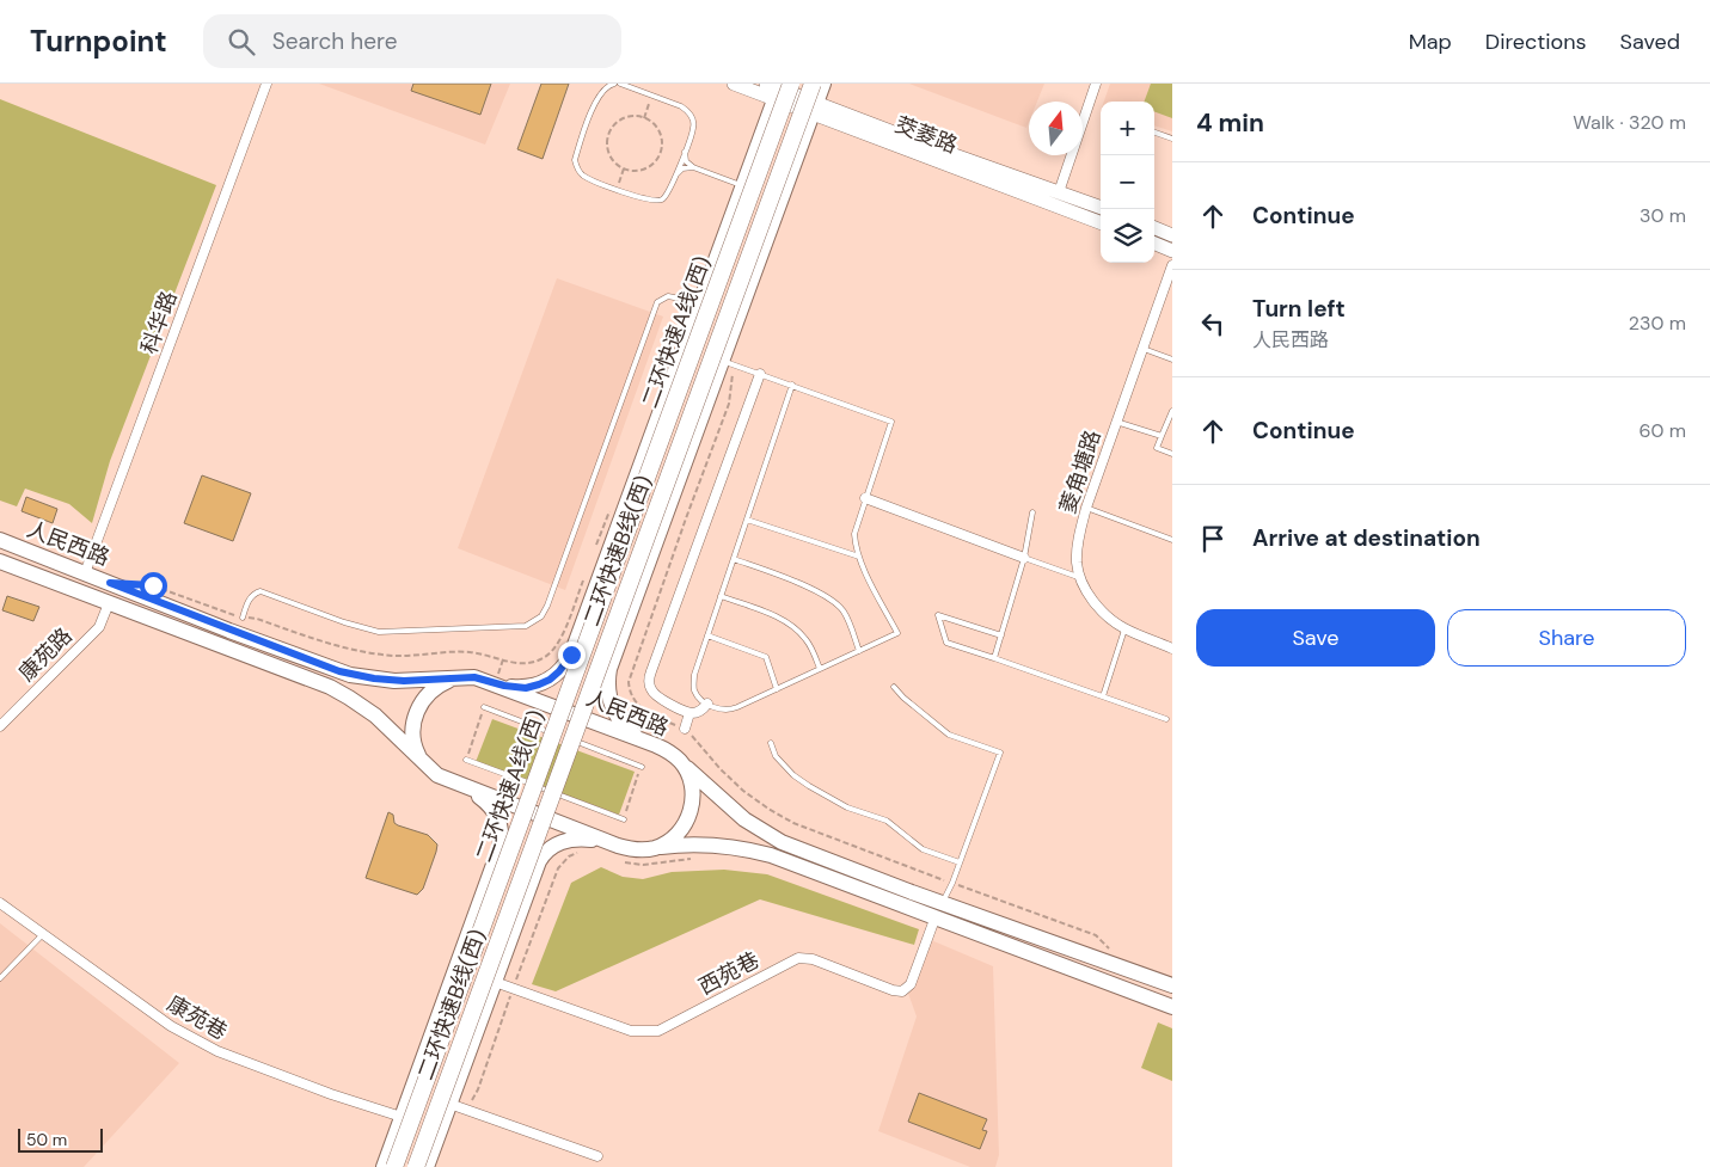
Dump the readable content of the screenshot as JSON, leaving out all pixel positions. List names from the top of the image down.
{
  "streets": {
    "highway": ["二环快速A线(西)", "二环快速B线(西)"],
    "main road": ["人民西路"],
    "street": [
      "茭菱路",
      "科华路",
      "菱角塘路",
      "康苑路",
      "西苑巷",
      "康苑巷"
    ]
  },
  "crossings": [
    ["茭菱路", "二环快速A线(西)"],
    ["茭菱路", "二环快速B线(西)"],
    ["科华路", "人民西路"],
    ["人民西路", "康苑路"]
  ],
  "scale_bar": "50 m",
  "north": "top",
  "page": {
    "header": "Turnpoint",
    "search": "Search here",
    "nav": ["Map", "Directions", "Saved"],
    "heading": ["4 min", "Walk · 320 m"],
    "map_buttons": ["+", "−"],
    "list": [
      ["Continue", "30 m"],
      ["Turn left", "人民西路", "230 m"],
      ["Continue", "60 m"],
      "Arrive at destination"
    ],
    "buttons": ["Save", "Share"],
    "scale": "50 m"
  }
}
